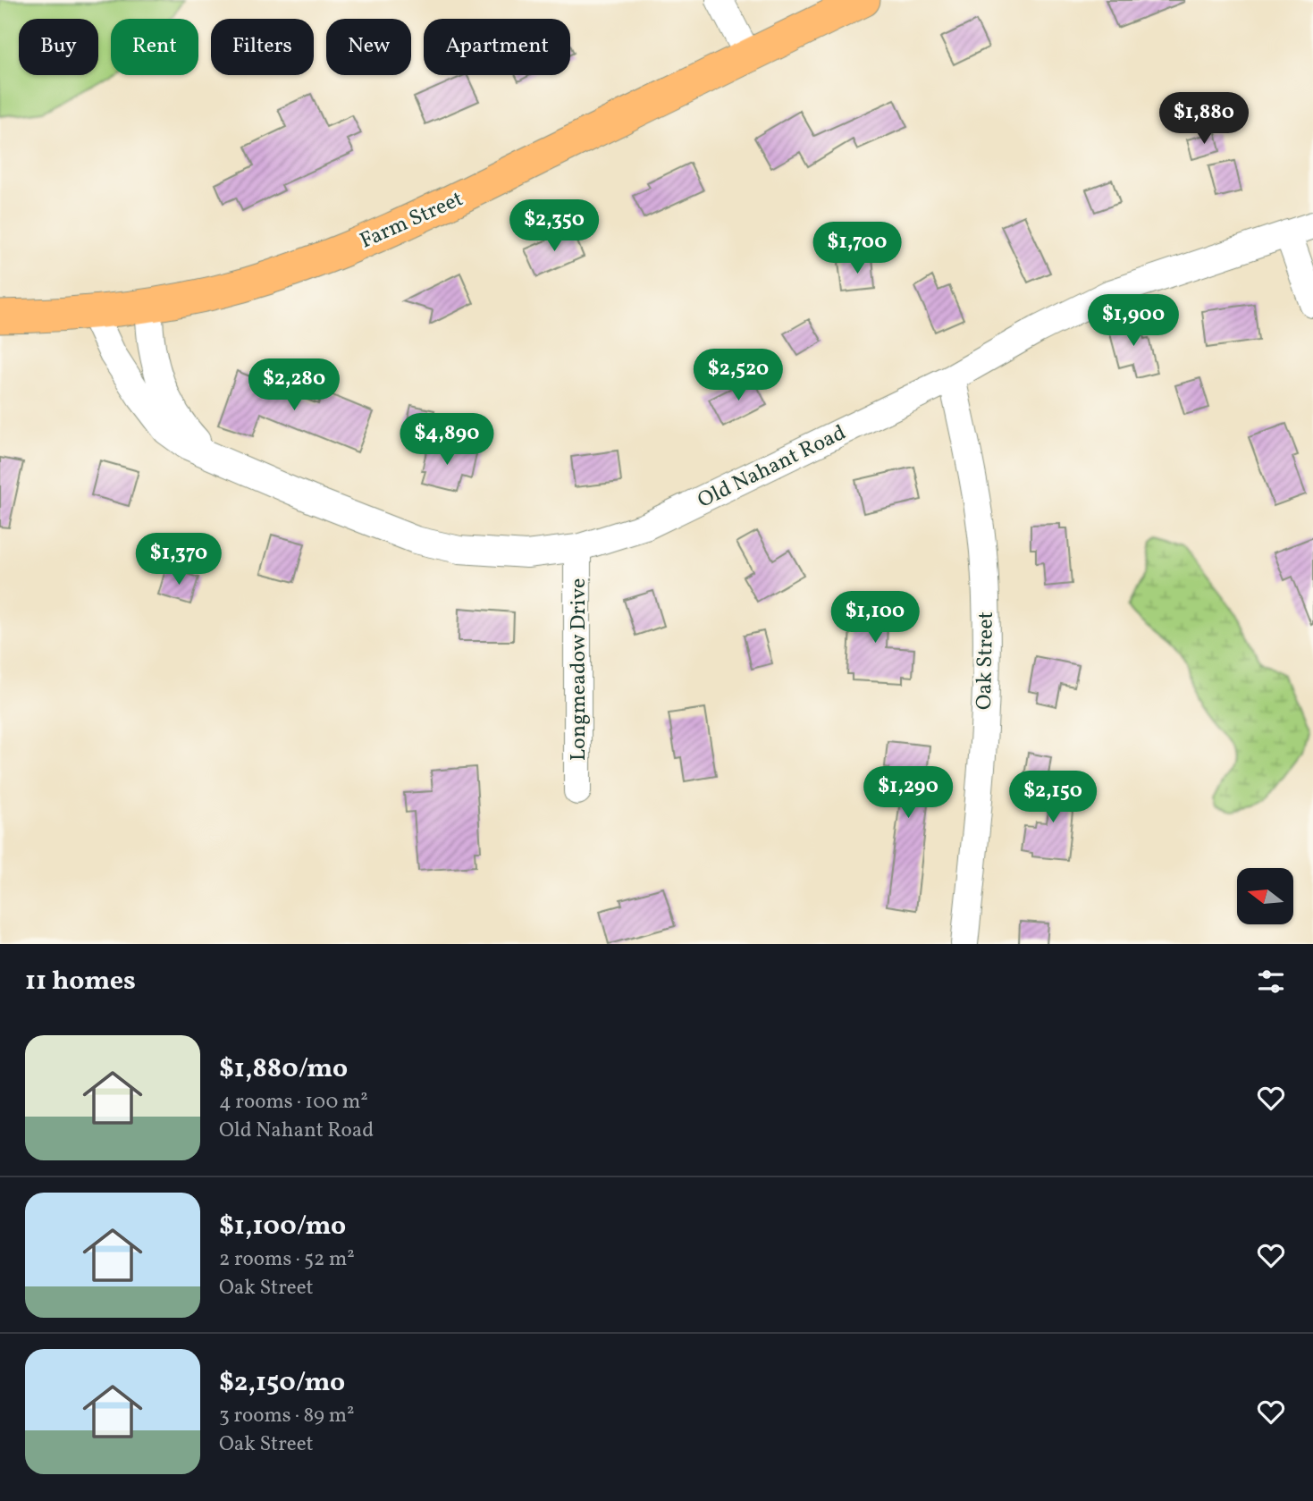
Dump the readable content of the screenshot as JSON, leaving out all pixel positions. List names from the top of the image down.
{
  "streets": {
    "main road": ["Farm Street"],
    "street": ["Old Nahant Road", "Oak Street", "Longmeadow Drive"]
  },
  "crossings": [
    ["Farm Street", "Old Nahant Road"],
    ["Old Nahant Road", "Oak Street"],
    ["Old Nahant Road", "Longmeadow Drive"]
  ],
  "north": "left",
  "page": {
    "chip": [
      "Buy",
      "Rent",
      "Filters",
      "New",
      "Apartment"
    ],
    "price": [
      "$1,880",
      "$2,350",
      "$1,700",
      "$1,900",
      "$2,520",
      "$2,280",
      "$4,890",
      "$1,370",
      "$1,100",
      "$1,290",
      "$2,150"
    ],
    "heading": "11 homes",
    "list": [
      {
        "name": "$1,880/mo",
        "note": "4 rooms · 100 m² · Old Nahant Road"
      },
      {
        "name": "$1,100/mo",
        "note": "2 rooms · 52 m² · Oak Street"
      },
      {
        "name": "$2,150/mo",
        "note": "3 rooms · 89 m² · Oak Street"
      }
    ]
  }
}
